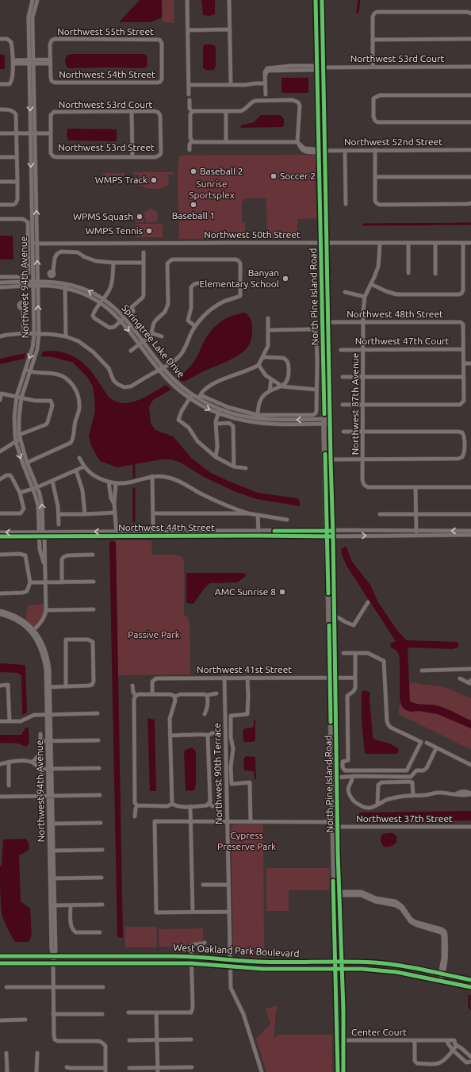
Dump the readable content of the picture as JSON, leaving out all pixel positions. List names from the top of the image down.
{
  "streets": {
    "main road": ["North Pine Island Road", "West Oakland Park Boulevard"],
    "street": [
      "Northwest 55th Street",
      "Northwest 53rd Court",
      "Northwest 54th Street",
      "Northwest 52nd Street",
      "Northwest 53rd Street",
      "Northwest 50th Street",
      "Northwest 94th Avenue",
      "Northwest 48th Street",
      "Springtree Lake Drive",
      "Northwest 47th Court",
      "Northwest 87th Avenue",
      "Northwest 44th Street",
      "Northwest 41st Street",
      "Northwest 90th Terrace",
      "Northwest 37th Street",
      "Center Court"
    ]
  },
  "crossings": [
    ["Northwest 55th Street", "Northwest 54th Street"],
    ["Northwest 53rd Court", "Northwest 53rd Street"],
    ["Northwest 53rd Court", "North Pine Island Road"],
    ["Northwest 52nd Street", "North Pine Island Road"],
    ["Northwest 50th Street", "Northwest 94th Avenue"],
    ["Northwest 50th Street", "North Pine Island Road"],
    ["Northwest 94th Avenue", "Springtree Lake Drive"],
    ["Northwest 94th Avenue", "Northwest 44th Street"],
    ["Northwest 94th Avenue", "West Oakland Park Boulevard"],
    ["North Pine Island Road", "Northwest 48th Street"],
    ["North Pine Island Road", "Springtree Lake Drive"],
    ["North Pine Island Road", "Northwest 44th Street"],
    ["North Pine Island Road", "Northwest 41st Street"],
    ["North Pine Island Road", "Northwest 37th Street"],
    ["North Pine Island Road", "West Oakland Park Boulevard"],
    ["North Pine Island Road", "Center Court"],
    ["Northwest 48th Street", "Northwest 47th Court"],
    ["Northwest 48th Street", "Northwest 87th Avenue"],
    ["Northwest 47th Court", "Northwest 87th Avenue"],
    ["Northwest 41st Street", "Northwest 90th Terrace"],
    ["Northwest 90th Terrace", "Northwest 37th Street"],
    ["Northwest 90th Terrace", "West Oakland Park Boulevard"]
  ],
  "parks": ["Sunrise Sportsplex", "Passive Park", "Cypress Preserve Park"],
  "places": [
    "Baseball 2",
    "Soccer 2",
    "WMPS Track",
    "Baseball 1",
    "WPMS Squash",
    "WMPS Tennis",
    "Banyan Elementary School",
    "AMC Sunrise 8"
  ]
}
